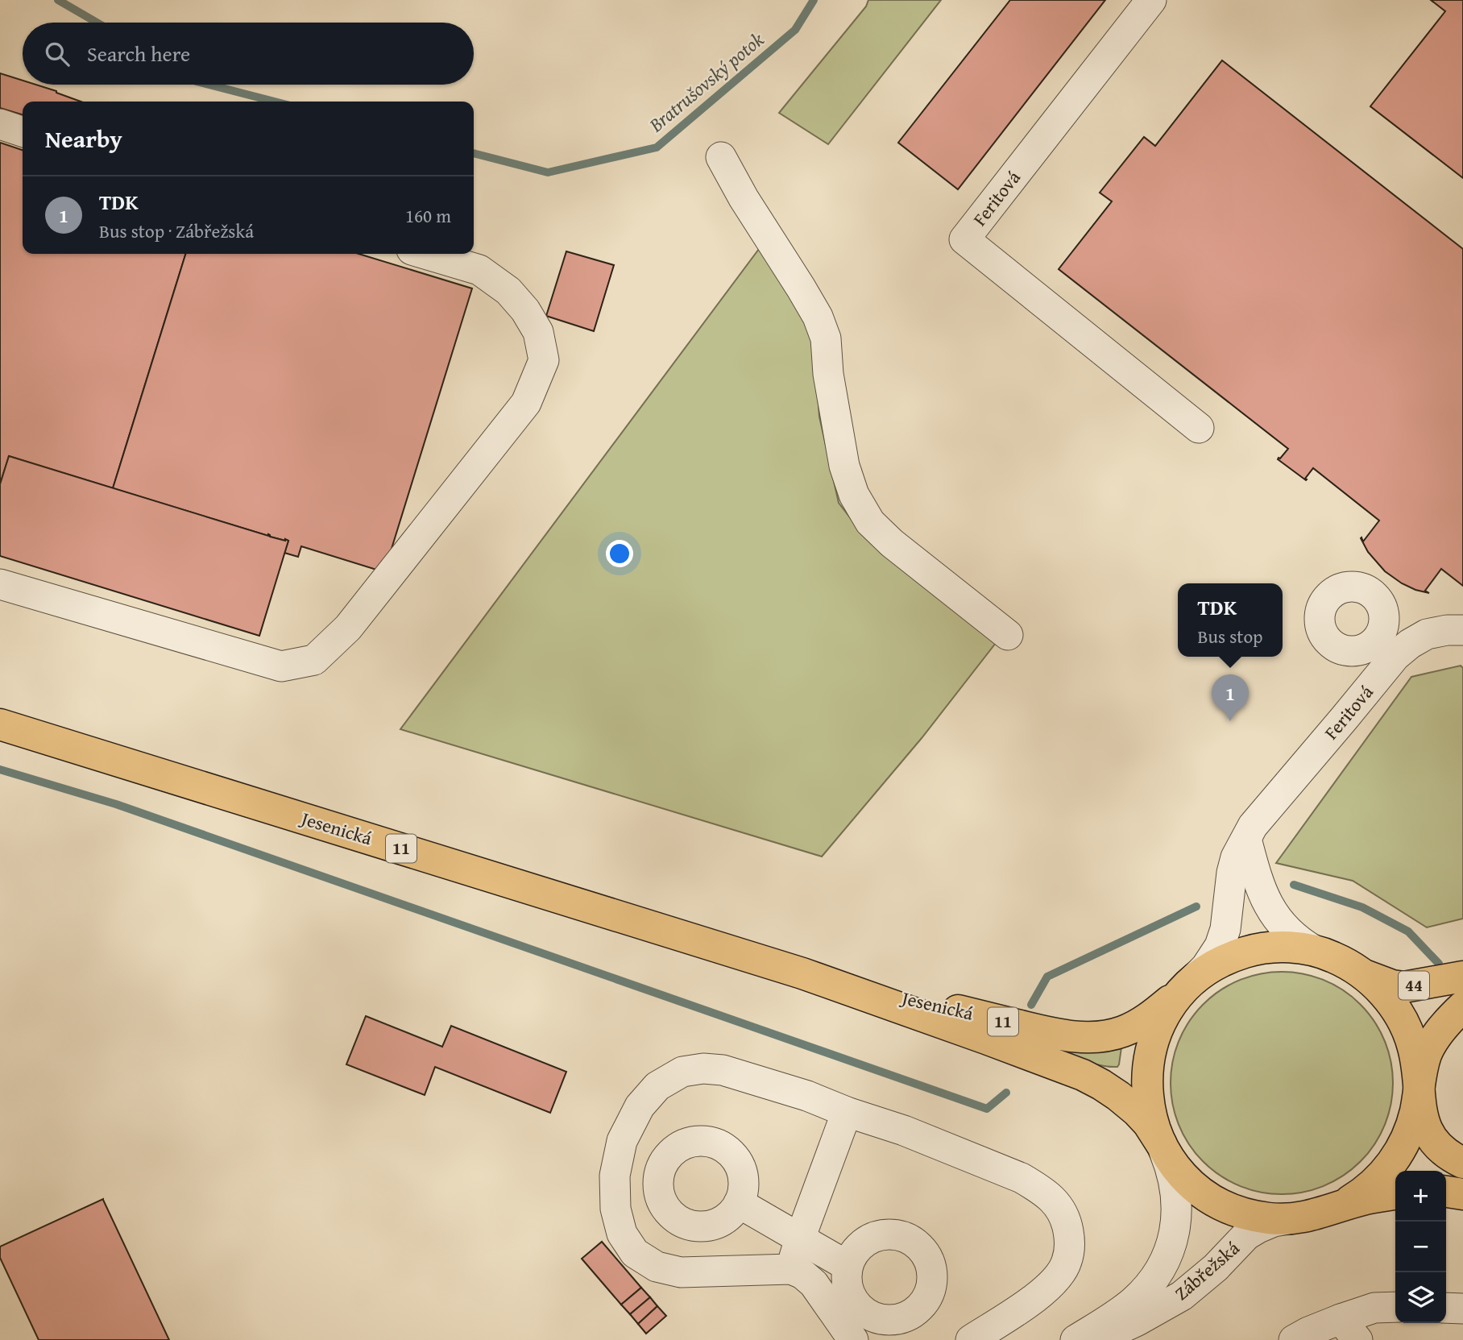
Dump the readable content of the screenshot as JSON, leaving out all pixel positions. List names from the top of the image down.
{
  "streets": {
    "main road": [
      "Jesenická",
      "11",
      "44",
      "Zábřežská"
    ],
    "street": ["Feritová"]
  },
  "crossings": [
    ["Feritová", "Jesenická"],
    ["Feritová", "Zábřežská"],
    ["Jesenická", "Zábřežská"],
    ["44", "Zábřežská"]
  ],
  "water": ["Bratrušovský potok"],
  "page": {
    "search": "Search here",
    "heading": "Nearby",
    "list": [
      {
        "mark": "1",
        "name": "TDK",
        "note": "Bus stop · Zábřežská",
        "value": "160 m"
      }
    ],
    "popup": ["TDK", "Bus stop"],
    "pins": "1",
    "map_buttons": ["+", "−"]
  }
}
